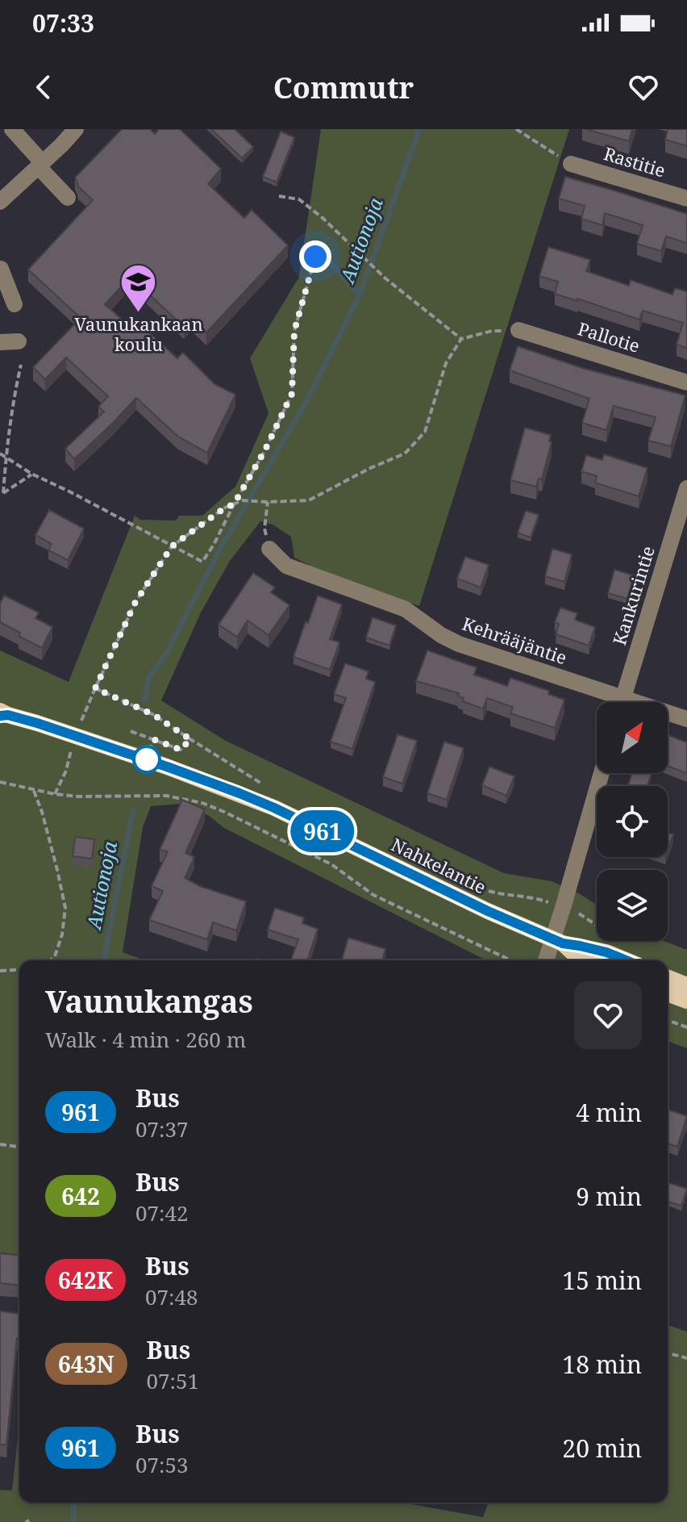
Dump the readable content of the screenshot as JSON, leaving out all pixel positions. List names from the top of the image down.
{
  "streets": {
    "main road": ["Nahkelantie"],
    "street": [
      "Rastitie",
      "Pallotie",
      "Kankurintie",
      "Kehrääjäntie"
    ]
  },
  "water": ["Autionoja"],
  "places": {
    "school or university": ["Vaunukankaan koulu"]
  },
  "lines": ["bus line 961"],
  "north": "top right",
  "page": {
    "status": "07:33",
    "header": "Commutr",
    "on_map": "961",
    "heading": ["Vaunukangas", "Walk · 4 min · 260 m"],
    "list": [
      {
        "mark": "961",
        "name": "Bus",
        "note": "07:37",
        "value": "4 min"
      },
      {
        "mark": "642",
        "name": "Bus",
        "note": "07:42",
        "value": "9 min"
      },
      {
        "mark": "642K",
        "name": "Bus",
        "note": "07:48",
        "value": "15 min"
      },
      {
        "mark": "643N",
        "name": "Bus",
        "note": "07:51",
        "value": "18 min"
      },
      {
        "mark": "961",
        "name": "Bus",
        "note": "07:53",
        "value": "20 min"
      }
    ]
  }
}
